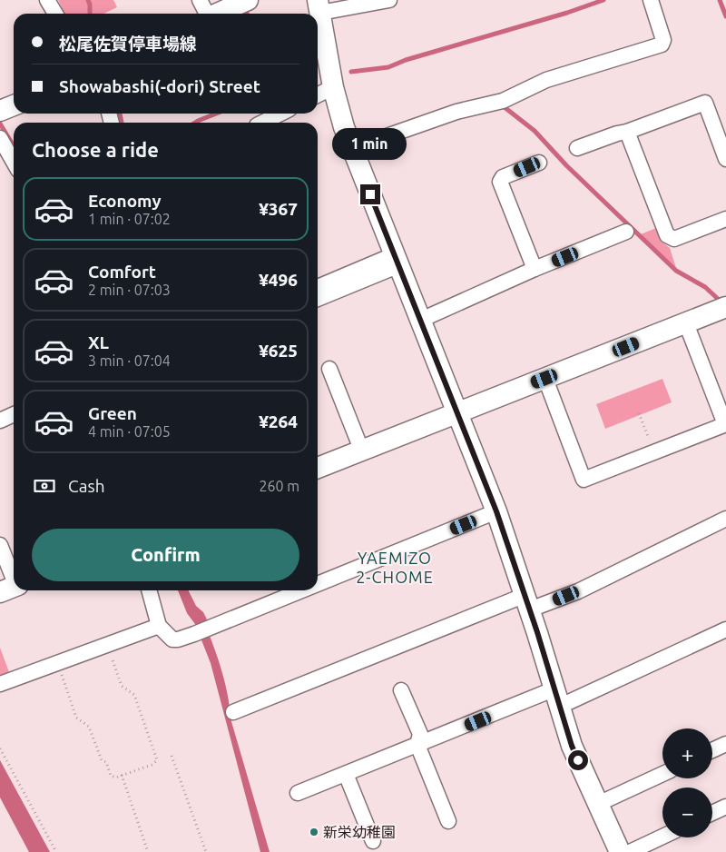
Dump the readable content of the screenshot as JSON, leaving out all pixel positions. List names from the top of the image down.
{
  "districts": ["YAEMIZO 2-CHOME"],
  "places": ["新栄幼稚園"],
  "page": {
    "banner": ["松尾佐賀停車場線", "Showabashi(-dori) Street"],
    "heading": "Choose a ride",
    "bubble": "1 min",
    "list": [
      {
        "name": "Economy",
        "note": "1 min · 07:02",
        "value": "¥367"
      },
      {
        "name": "Comfort",
        "note": "2 min · 07:03",
        "value": "¥496"
      },
      {
        "name": "XL",
        "note": "3 min · 07:04",
        "value": "¥625"
      },
      {
        "name": "Green",
        "note": "4 min · 07:05",
        "value": "¥264"
      }
    ],
    "pay": ["Cash", "260 m"],
    "buttons": "Confirm",
    "map_buttons": ["+", "−"]
  }
}
